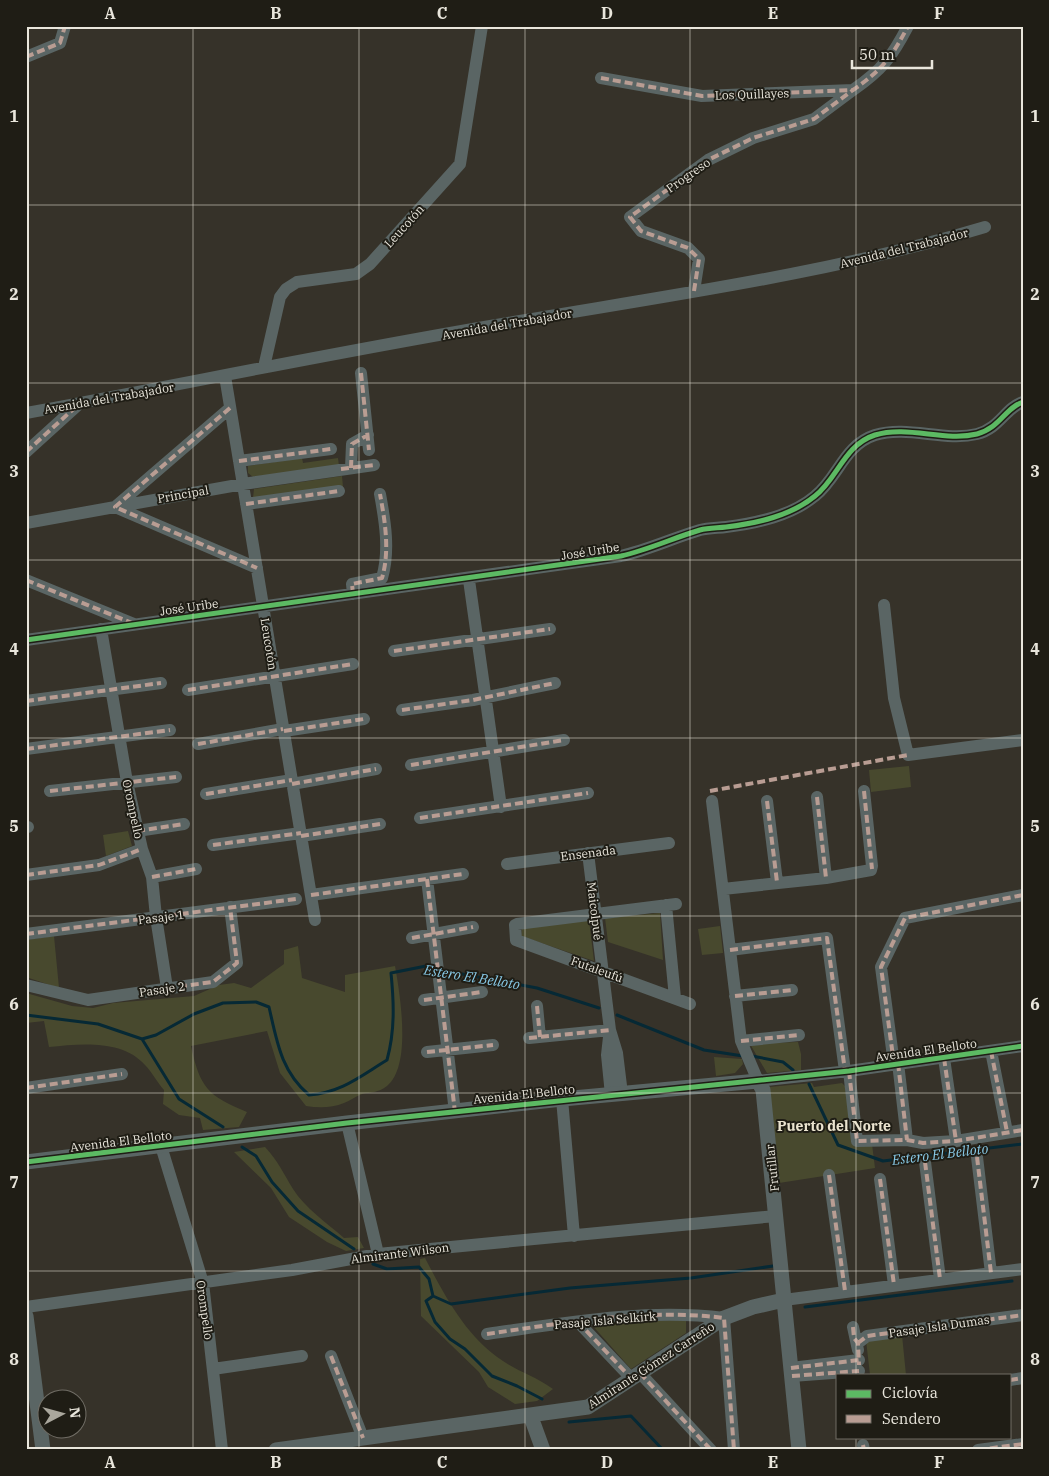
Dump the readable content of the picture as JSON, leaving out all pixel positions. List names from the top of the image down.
{
  "streets": {
    "street": [
      "Los Quillayes",
      "Progreso",
      "Leucotón",
      "Avenida del Trabajador",
      "Principal",
      "José Uribe",
      "Orompello",
      "Ensenada",
      "Maicolpué",
      "Pasaje 1",
      "Futaleufú",
      "Pasaje 2",
      "Avenida El Belloto",
      "Frutillar",
      "Almirante Wilson",
      "Pasaje Isla Selkirk",
      "Pasaje Isla Dumas",
      "Almirante Gómez Carreño"
    ]
  },
  "crossings": [
    ["Los Quillayes", "Progreso"],
    ["Progreso", "Avenida del Trabajador"],
    ["Leucotón", "Avenida del Trabajador"],
    ["Leucotón", "Principal"],
    ["Leucotón", "José Uribe"],
    ["José Uribe", "Orompello"],
    ["Orompello", "Pasaje 1"],
    ["Orompello", "Pasaje 2"],
    ["Orompello", "Avenida El Belloto"],
    ["Orompello", "Almirante Wilson"],
    ["Ensenada", "Maicolpué"],
    ["Maicolpué", "Futaleufú"],
    ["Maicolpué", "Avenida El Belloto"],
    ["Pasaje 1", "Pasaje 2"],
    ["Avenida El Belloto", "Frutillar"],
    ["Frutillar", "Almirante Wilson"],
    ["Frutillar", "Almirante Gómez Carreño"],
    ["Pasaje Isla Selkirk", "Almirante Gómez Carreño"]
  ],
  "districts": ["Puerto del Norte"],
  "water": ["Estero El Belloto"],
  "legend": ["Ciclovía", "Sendero"],
  "scale_bar": "50 m",
  "north": "right",
  "grid": {
    "columns": [
      "A",
      "B",
      "C",
      "D",
      "E",
      "F"
    ],
    "rows": [
      "1",
      "2",
      "3",
      "4",
      "5",
      "6",
      "7",
      "8"
    ]
  }
}
